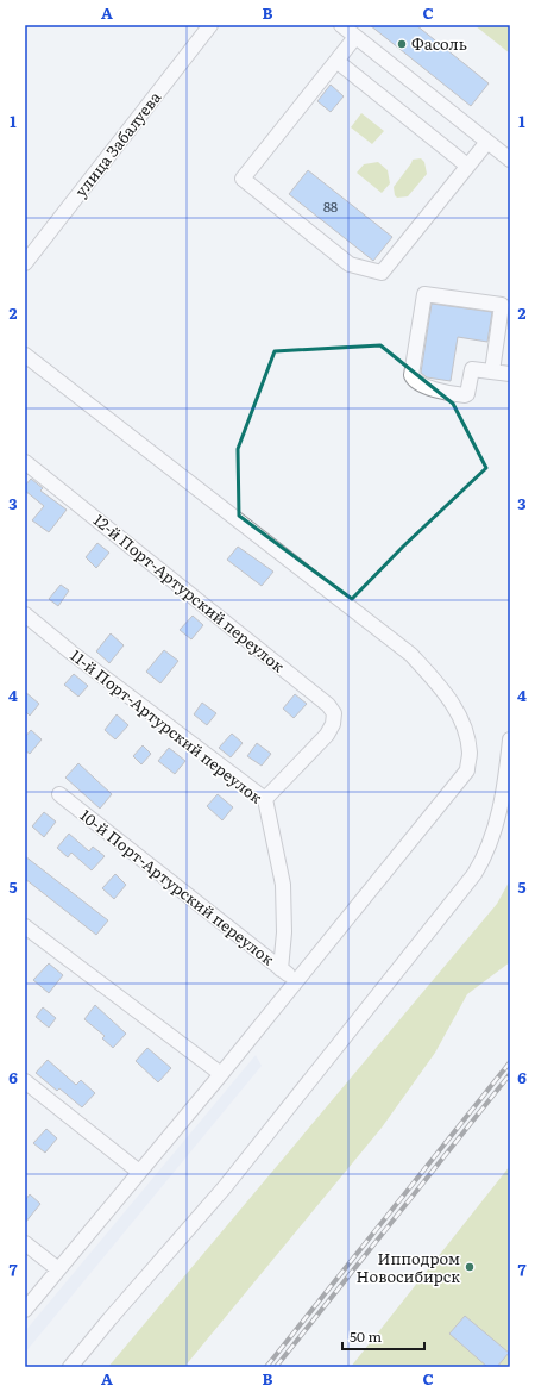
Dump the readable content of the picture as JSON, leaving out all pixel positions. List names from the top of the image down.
{
  "streets": {
    "street": [
      "улица Забалуева",
      "12-й Порт-Артурский переулок",
      "11-й Порт-Артурский переулок",
      "10-й Порт-Артурский переулок"
    ]
  },
  "crossings": [
    ["12-й Порт-Артурский переулок", "11-й Порт-Артурский переулок"],
    ["11-й Порт-Артурский переулок", "10-й Порт-Артурский переулок"]
  ],
  "places": ["Фасоль", "Ипподром Новосибирск"],
  "house_numbers": ["88"],
  "scale_bar": "50 m",
  "grid": {
    "columns": ["A", "B", "C"],
    "rows": [
      "1",
      "2",
      "3",
      "4",
      "5",
      "6",
      "7"
    ]
  }
}
